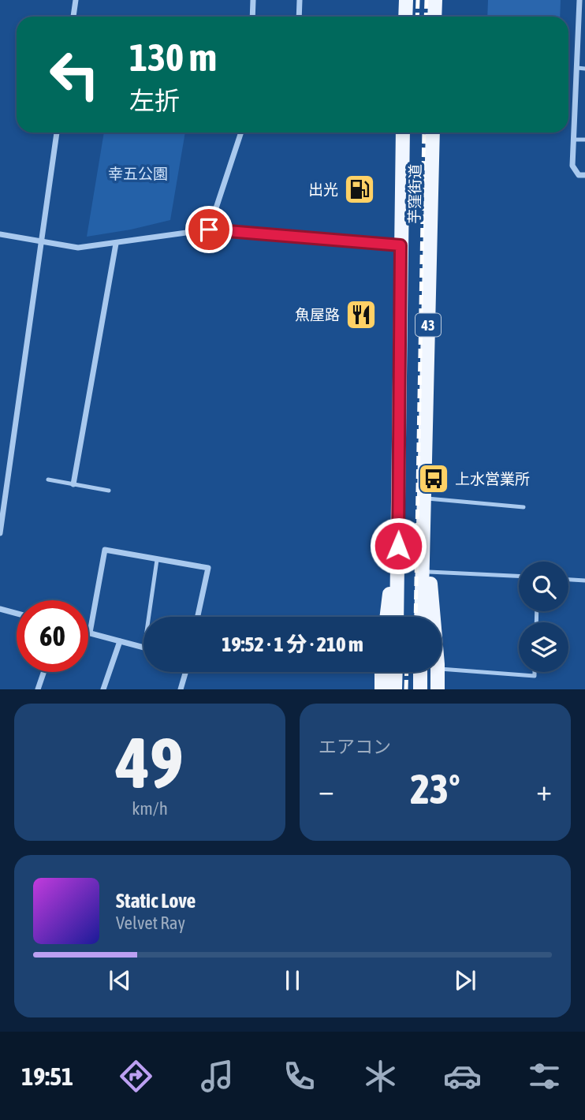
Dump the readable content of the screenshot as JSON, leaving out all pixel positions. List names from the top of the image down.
{
  "streets": {
    "main road": ["芋窪街道", "43"]
  },
  "parks": ["幸五公園"],
  "places": {
    "fuel station": ["出光"],
    "restaurant": ["魚屋路"],
    "bus stop": ["上水営業所"]
  },
  "page": {
    "turn": ["130 m", "左折"],
    "limit": "60",
    "trip": "19:52 · 1 分 · 210 m",
    "tile": [
      ["49", "km/h"],
      "エアコン"
    ],
    "heat": ["−", "23°", "+"],
    "song": ["Static Love", "Velvet Ray"],
    "tabs": "19:51"
  }
}
